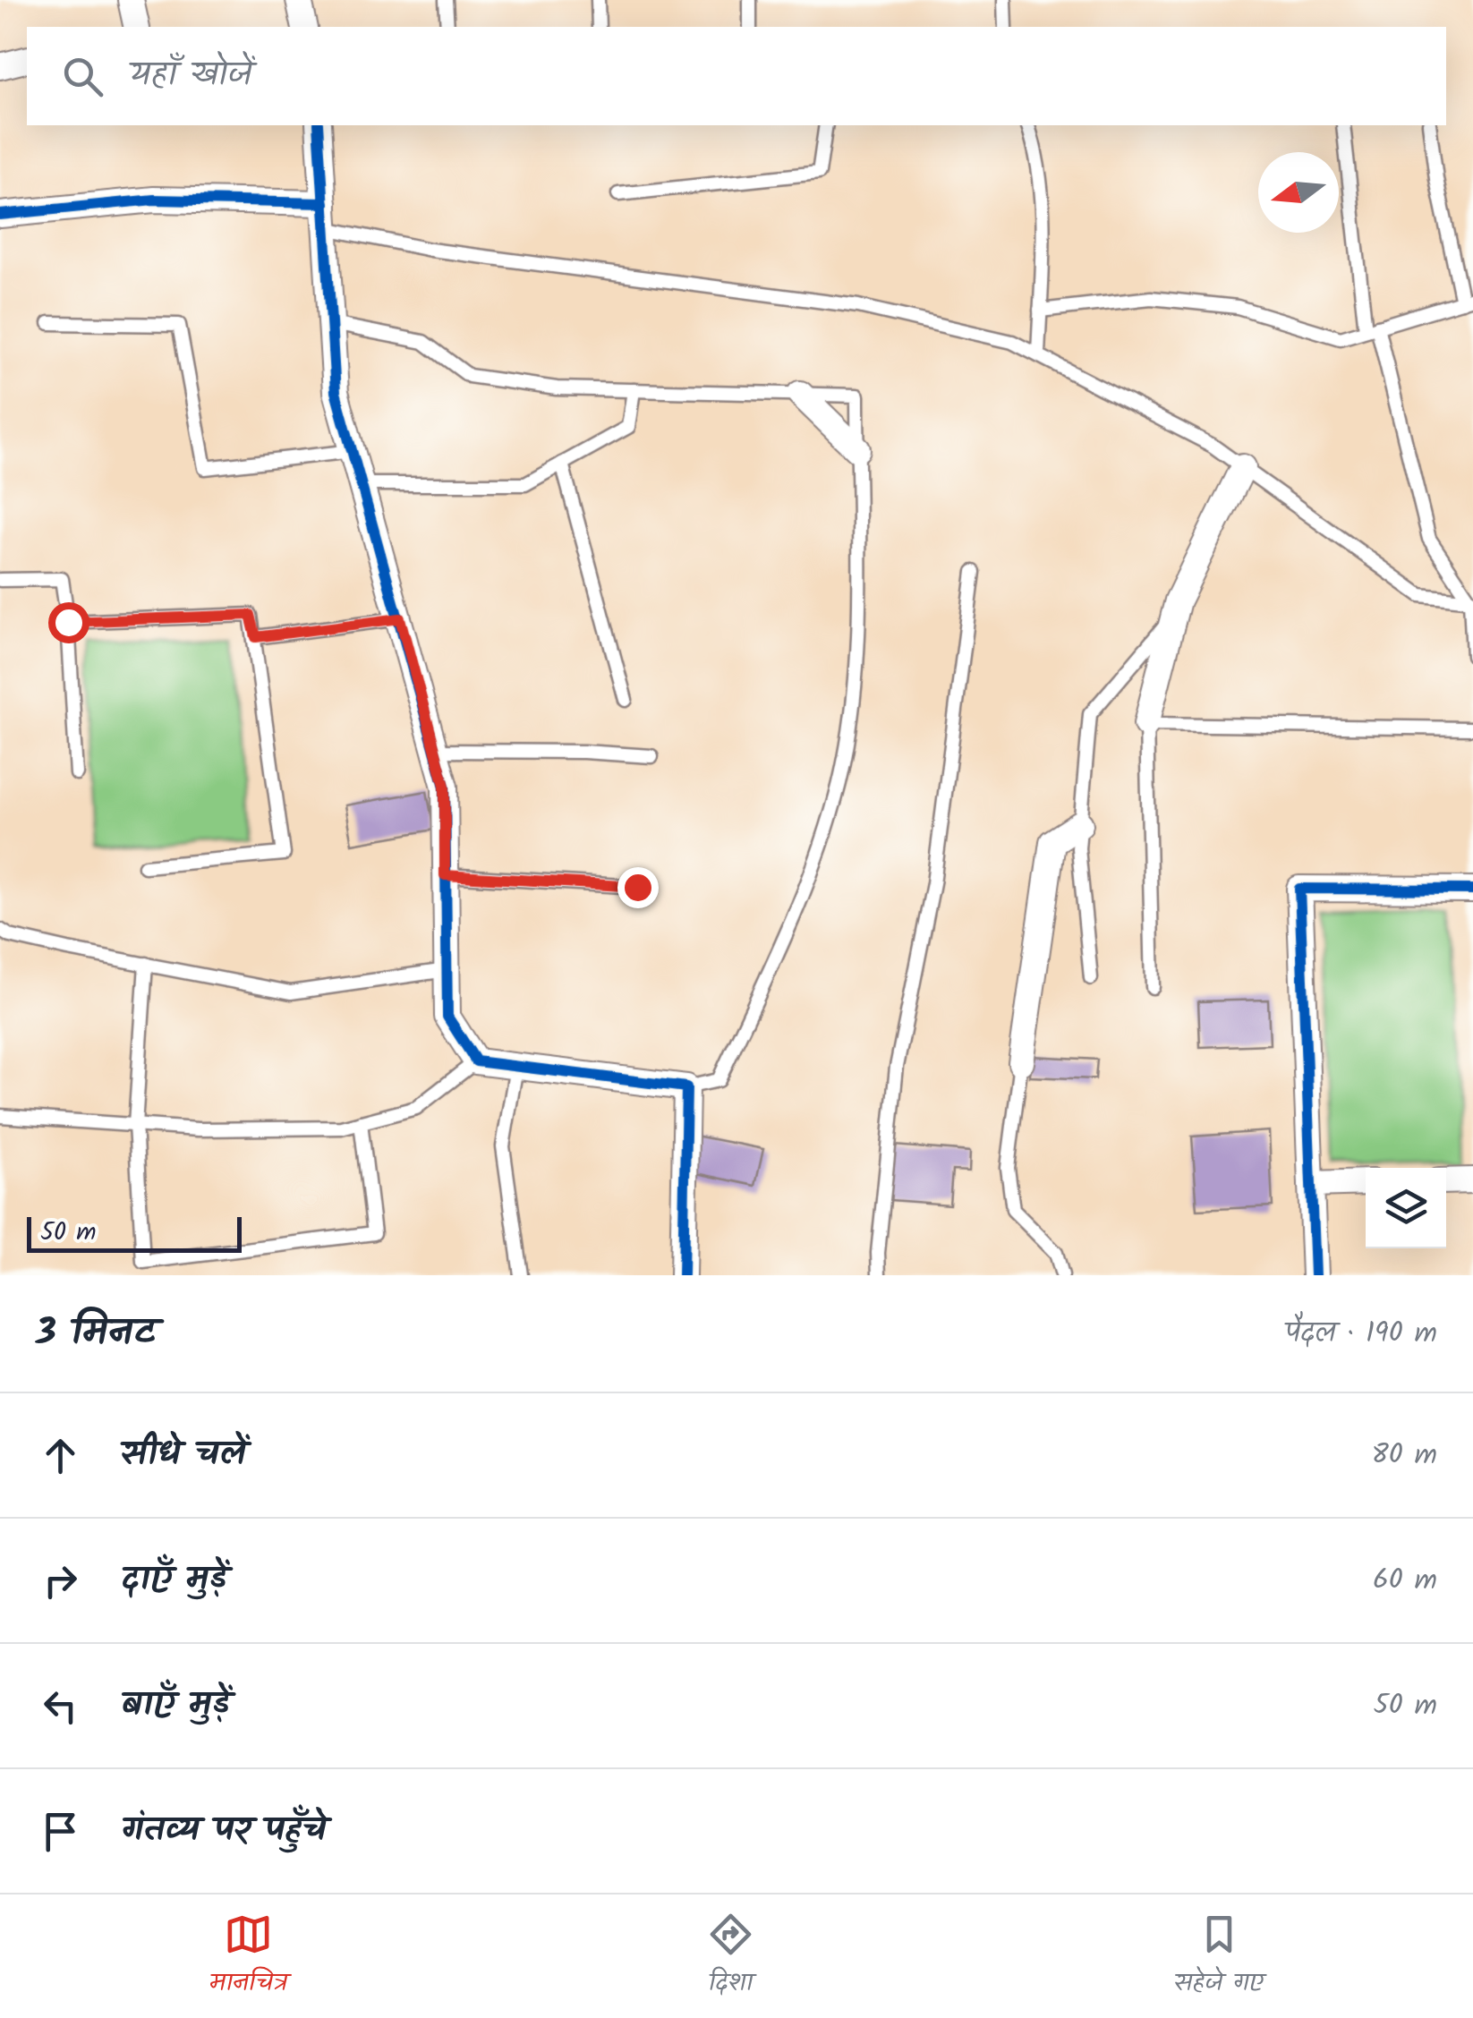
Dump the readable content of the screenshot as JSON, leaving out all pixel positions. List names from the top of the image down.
{
  "scale_bar": "50 m",
  "north": "left",
  "page": {
    "search": "यहाँ खोजें",
    "scale": "50 m",
    "heading": ["3 मिनट", "पैदल · 190 m"],
    "list": [
      ["सीधे चलें", "80 m"],
      ["दाएँ मुड़ें", "60 m"],
      ["बाएँ मुड़ें", "50 m"],
      "गंतव्य पर पहुँचे"
    ],
    "nav": ["मानचित्र", "दिशा", "सहेजे गए"]
  }
}
